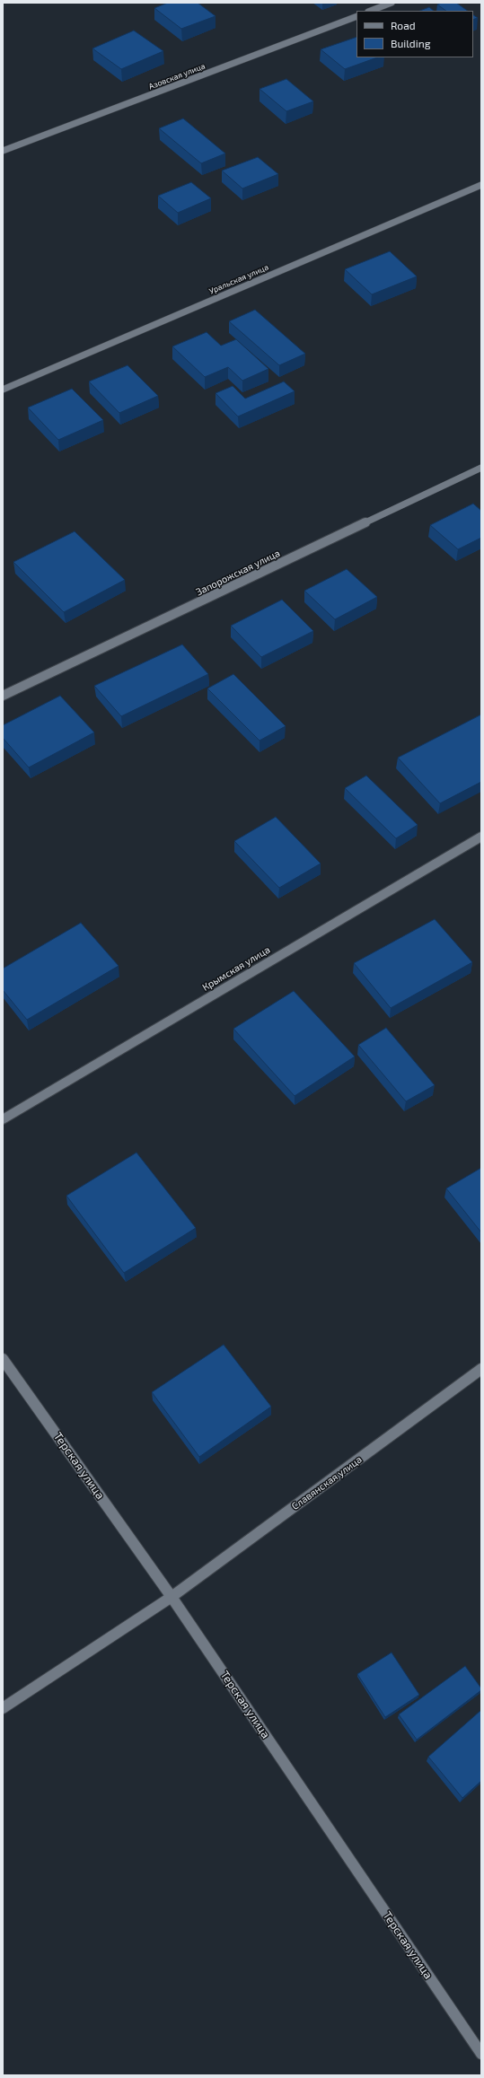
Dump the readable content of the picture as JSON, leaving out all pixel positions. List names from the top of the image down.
{
  "streets": {
    "street": [
      "Азовская улица",
      "Уральская улица",
      "Запорожская улица",
      "Крымская улица",
      "Терская улица",
      "Славянская улица"
    ]
  },
  "crossings": [
    ["Терская улица", "Славянская улица"]
  ],
  "legend": ["Road", "Building"]
}
